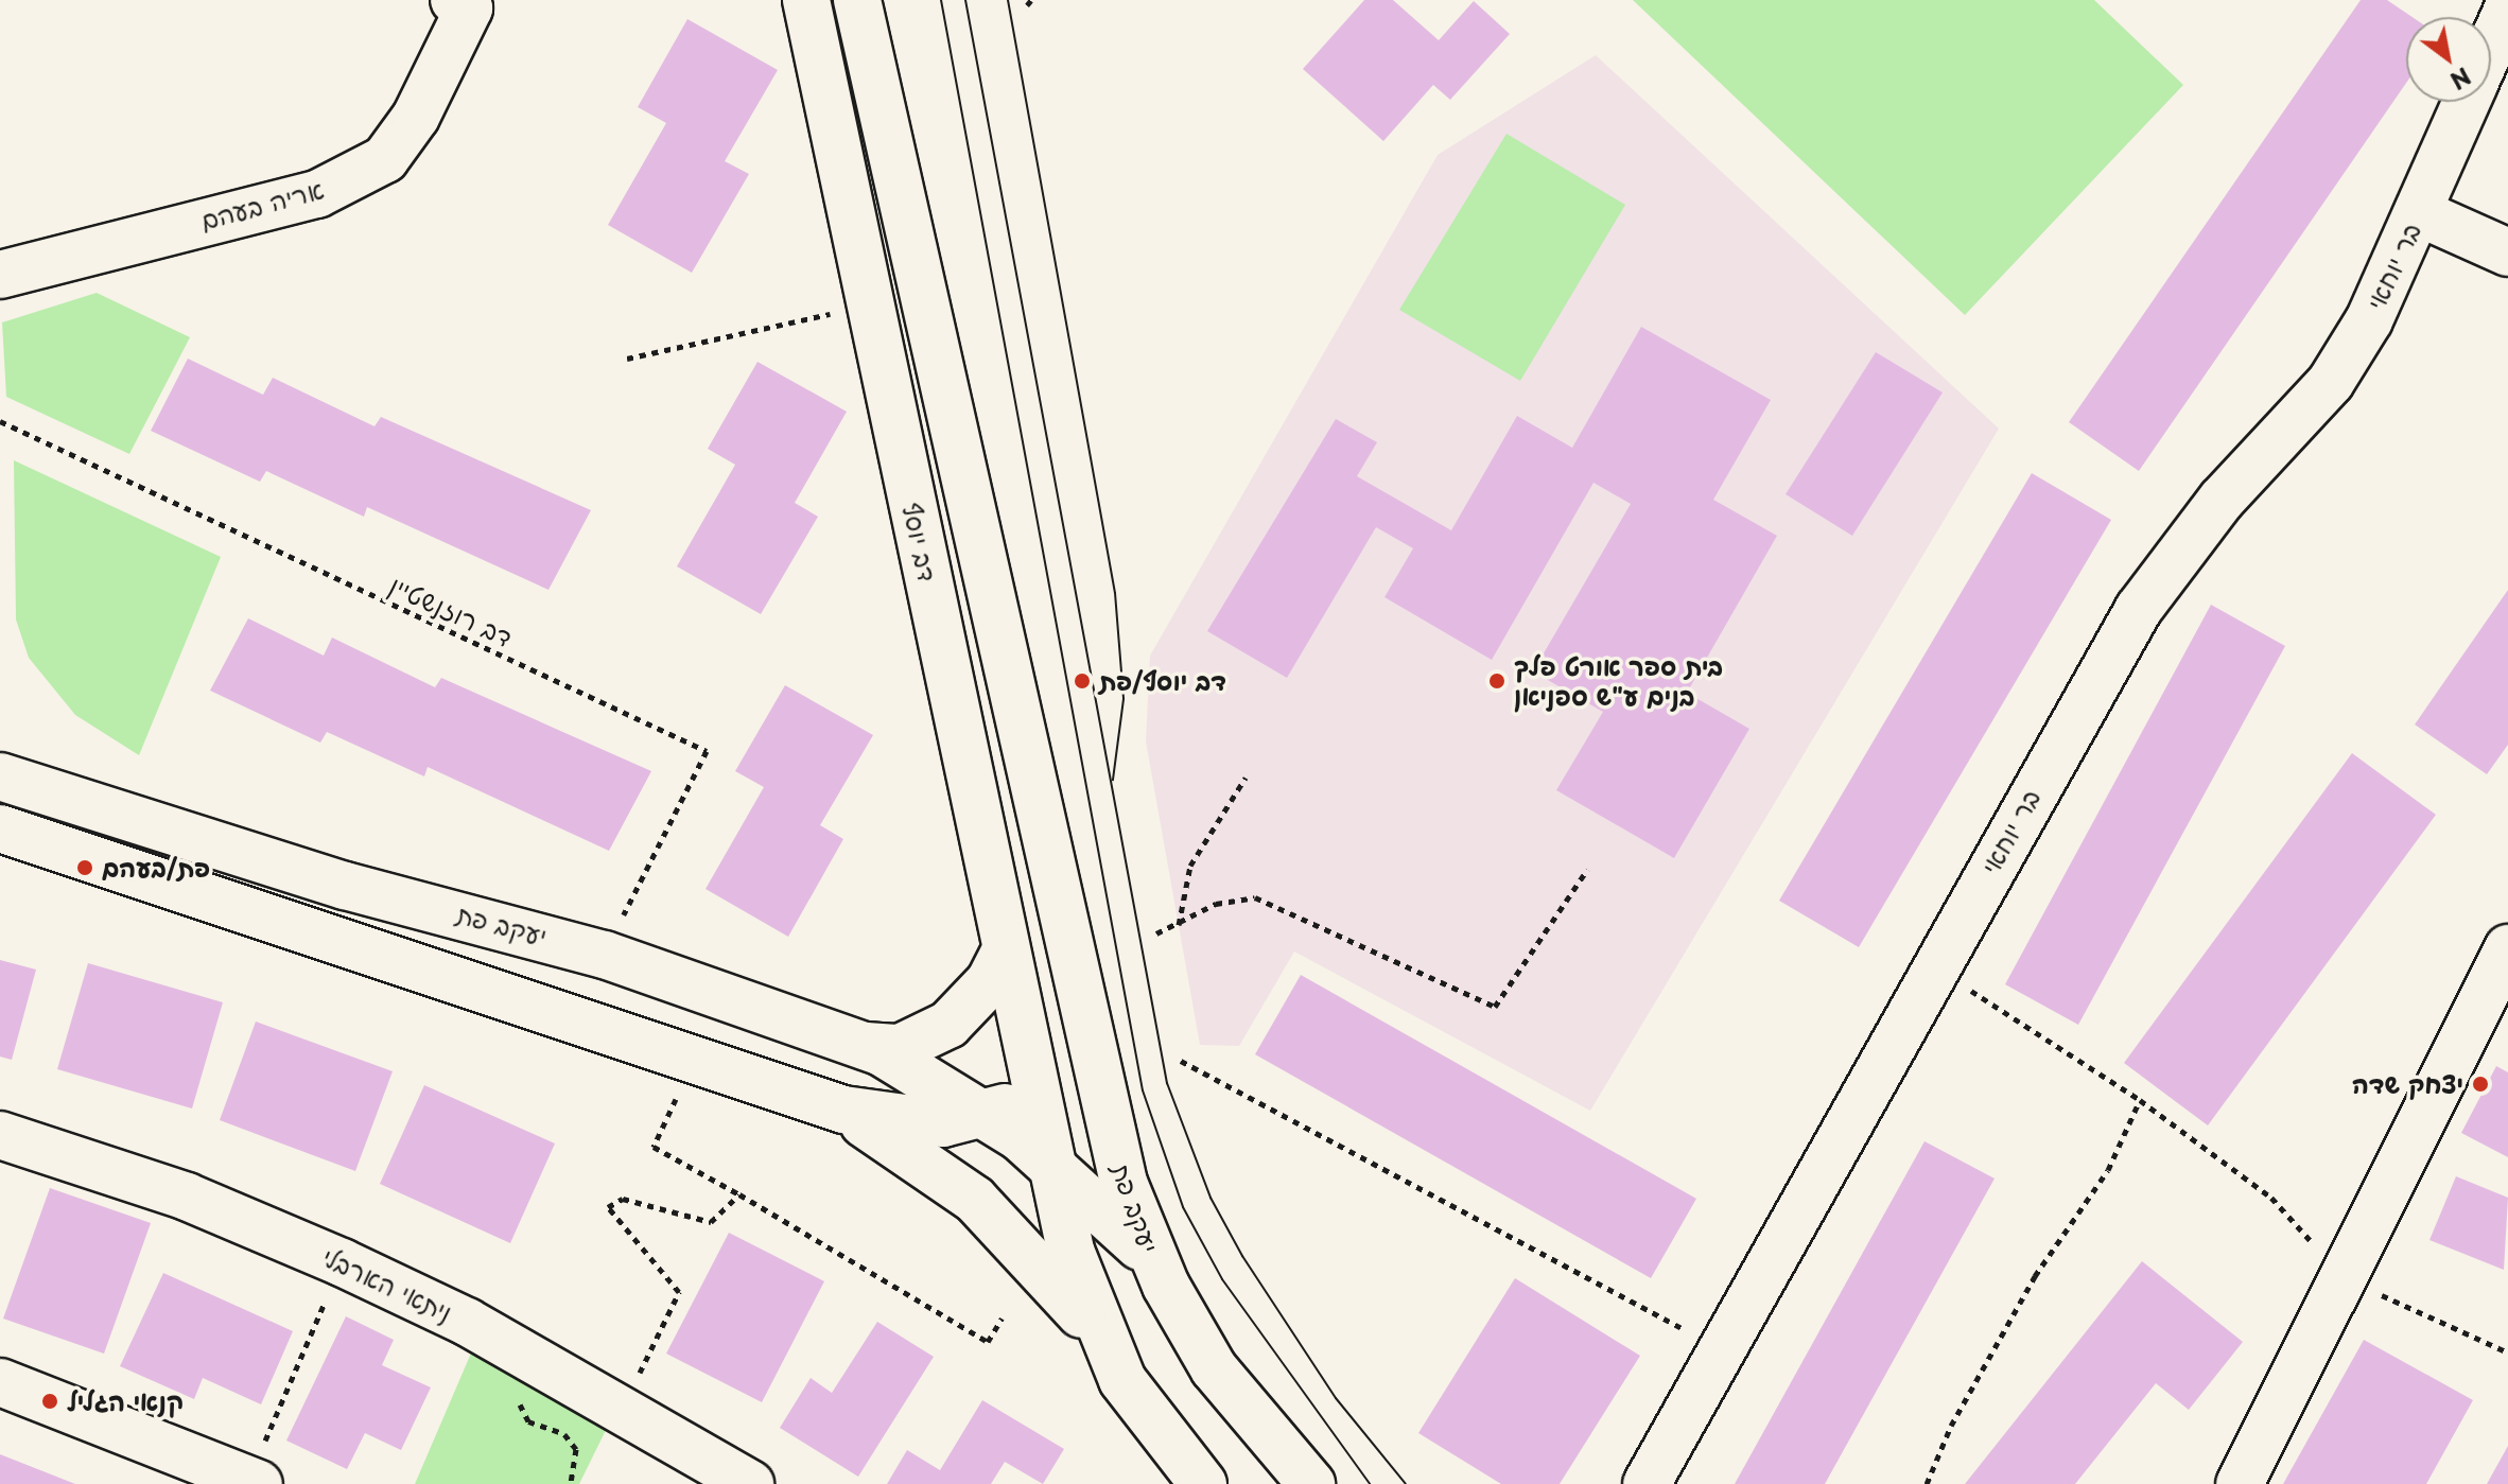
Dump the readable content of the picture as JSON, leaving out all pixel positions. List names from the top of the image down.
{
  "streets": {
    "main road": [
      "אריה בעהם",
      "בר יוחאי",
      "דב יוסף",
      "יעקב פת",
      "ניתאי הארבלי"
    ],
    "path": ["דב רוזנשטיין"]
  },
  "places": [
    "דב יוסף/פת",
    "בית ספר אורט פלך בנים ע\"ש ספניאן",
    "פת/בעהם",
    "יצחק שדה",
    "קנאי הגליל"
  ],
  "north": "bottom right"
}
